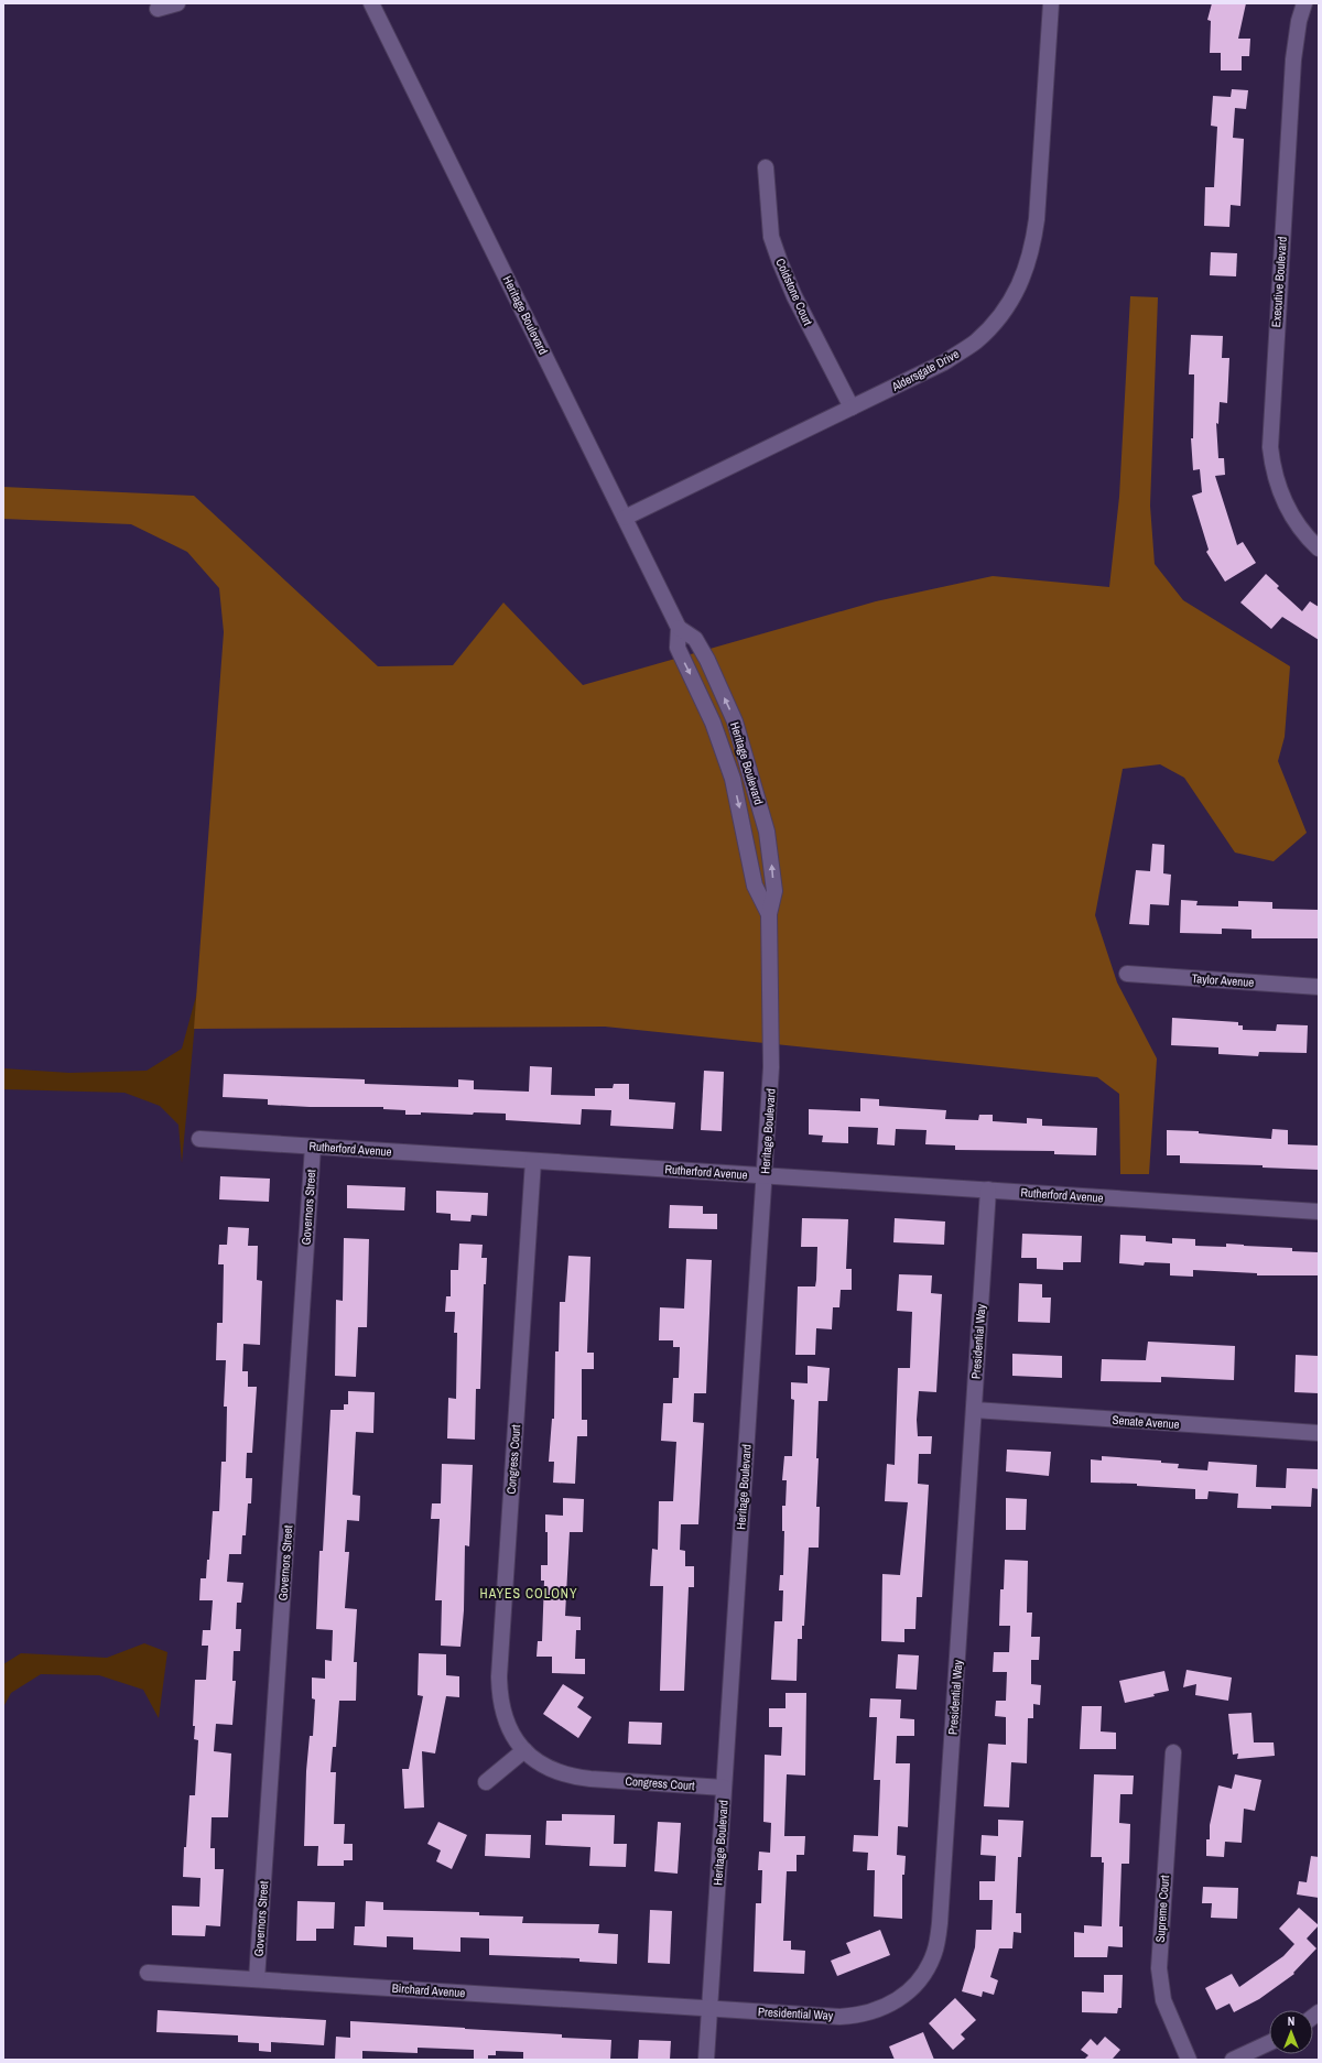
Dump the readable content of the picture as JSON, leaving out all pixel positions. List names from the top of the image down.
{
  "streets": {
    "street": [
      "Executive Boulevard",
      "Coldstone Court",
      "Heritage Boulevard",
      "Aldersgate Drive",
      "Taylor Avenue",
      "Rutherford Avenue",
      "Governors Street",
      "Presidential Way",
      "Senate Avenue",
      "Congress Court",
      "Supreme Court",
      "Birchard Avenue"
    ]
  },
  "crossings": [
    ["Coldstone Court", "Aldersgate Drive"],
    ["Heritage Boulevard", "Aldersgate Drive"],
    ["Heritage Boulevard", "Rutherford Avenue"],
    ["Heritage Boulevard", "Presidential Way"],
    ["Heritage Boulevard", "Congress Court"],
    ["Heritage Boulevard", "Birchard Avenue"],
    ["Rutherford Avenue", "Governors Street"],
    ["Rutherford Avenue", "Presidential Way"],
    ["Rutherford Avenue", "Congress Court"],
    ["Governors Street", "Birchard Avenue"],
    ["Presidential Way", "Senate Avenue"],
    ["Presidential Way", "Birchard Avenue"]
  ],
  "districts": ["HAYES COLONY"],
  "north": "top"
}
